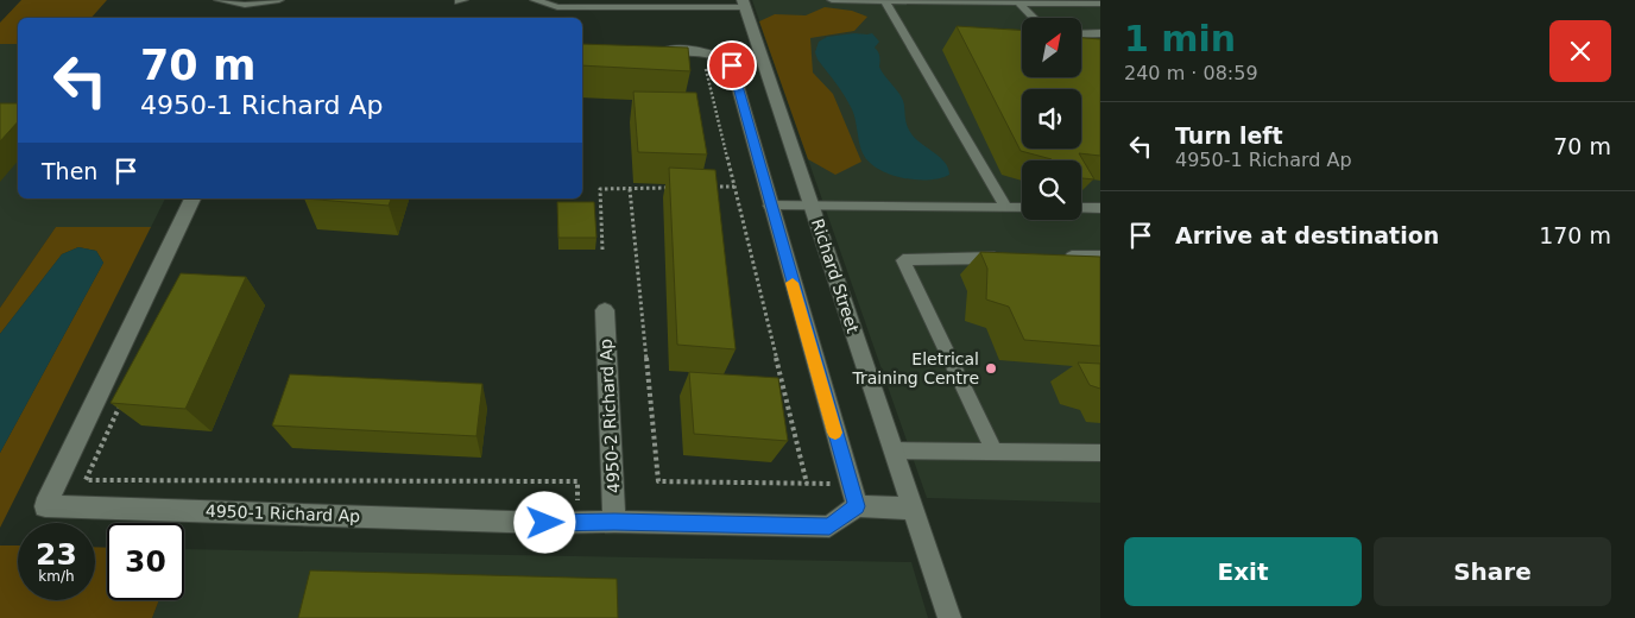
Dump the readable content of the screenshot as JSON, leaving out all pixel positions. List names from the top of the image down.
{
  "streets": {
    "street": ["Richard Street", "4950-2 Richard Ap", "4950-1 Richard Ap"]
  },
  "crossings": [
    ["4950-2 Richard Ap", "4950-1 Richard Ap"]
  ],
  "places": ["Eletrical Training Centre"],
  "north": "top right",
  "page": {
    "heading": ["1 min", "240 m · 08:59"],
    "turn": ["70 m", "4950-1 Richard Ap"],
    "list": [
      {
        "name": "Turn left",
        "note": "4950-1 Richard Ap",
        "value": "70 m"
      },
      {
        "name": "Arrive at destination",
        "value": "170 m"
      }
    ],
    "then": "Then",
    "speed": "23 km/h",
    "limit": "30",
    "buttons": ["Exit", "Share"]
  }
}
